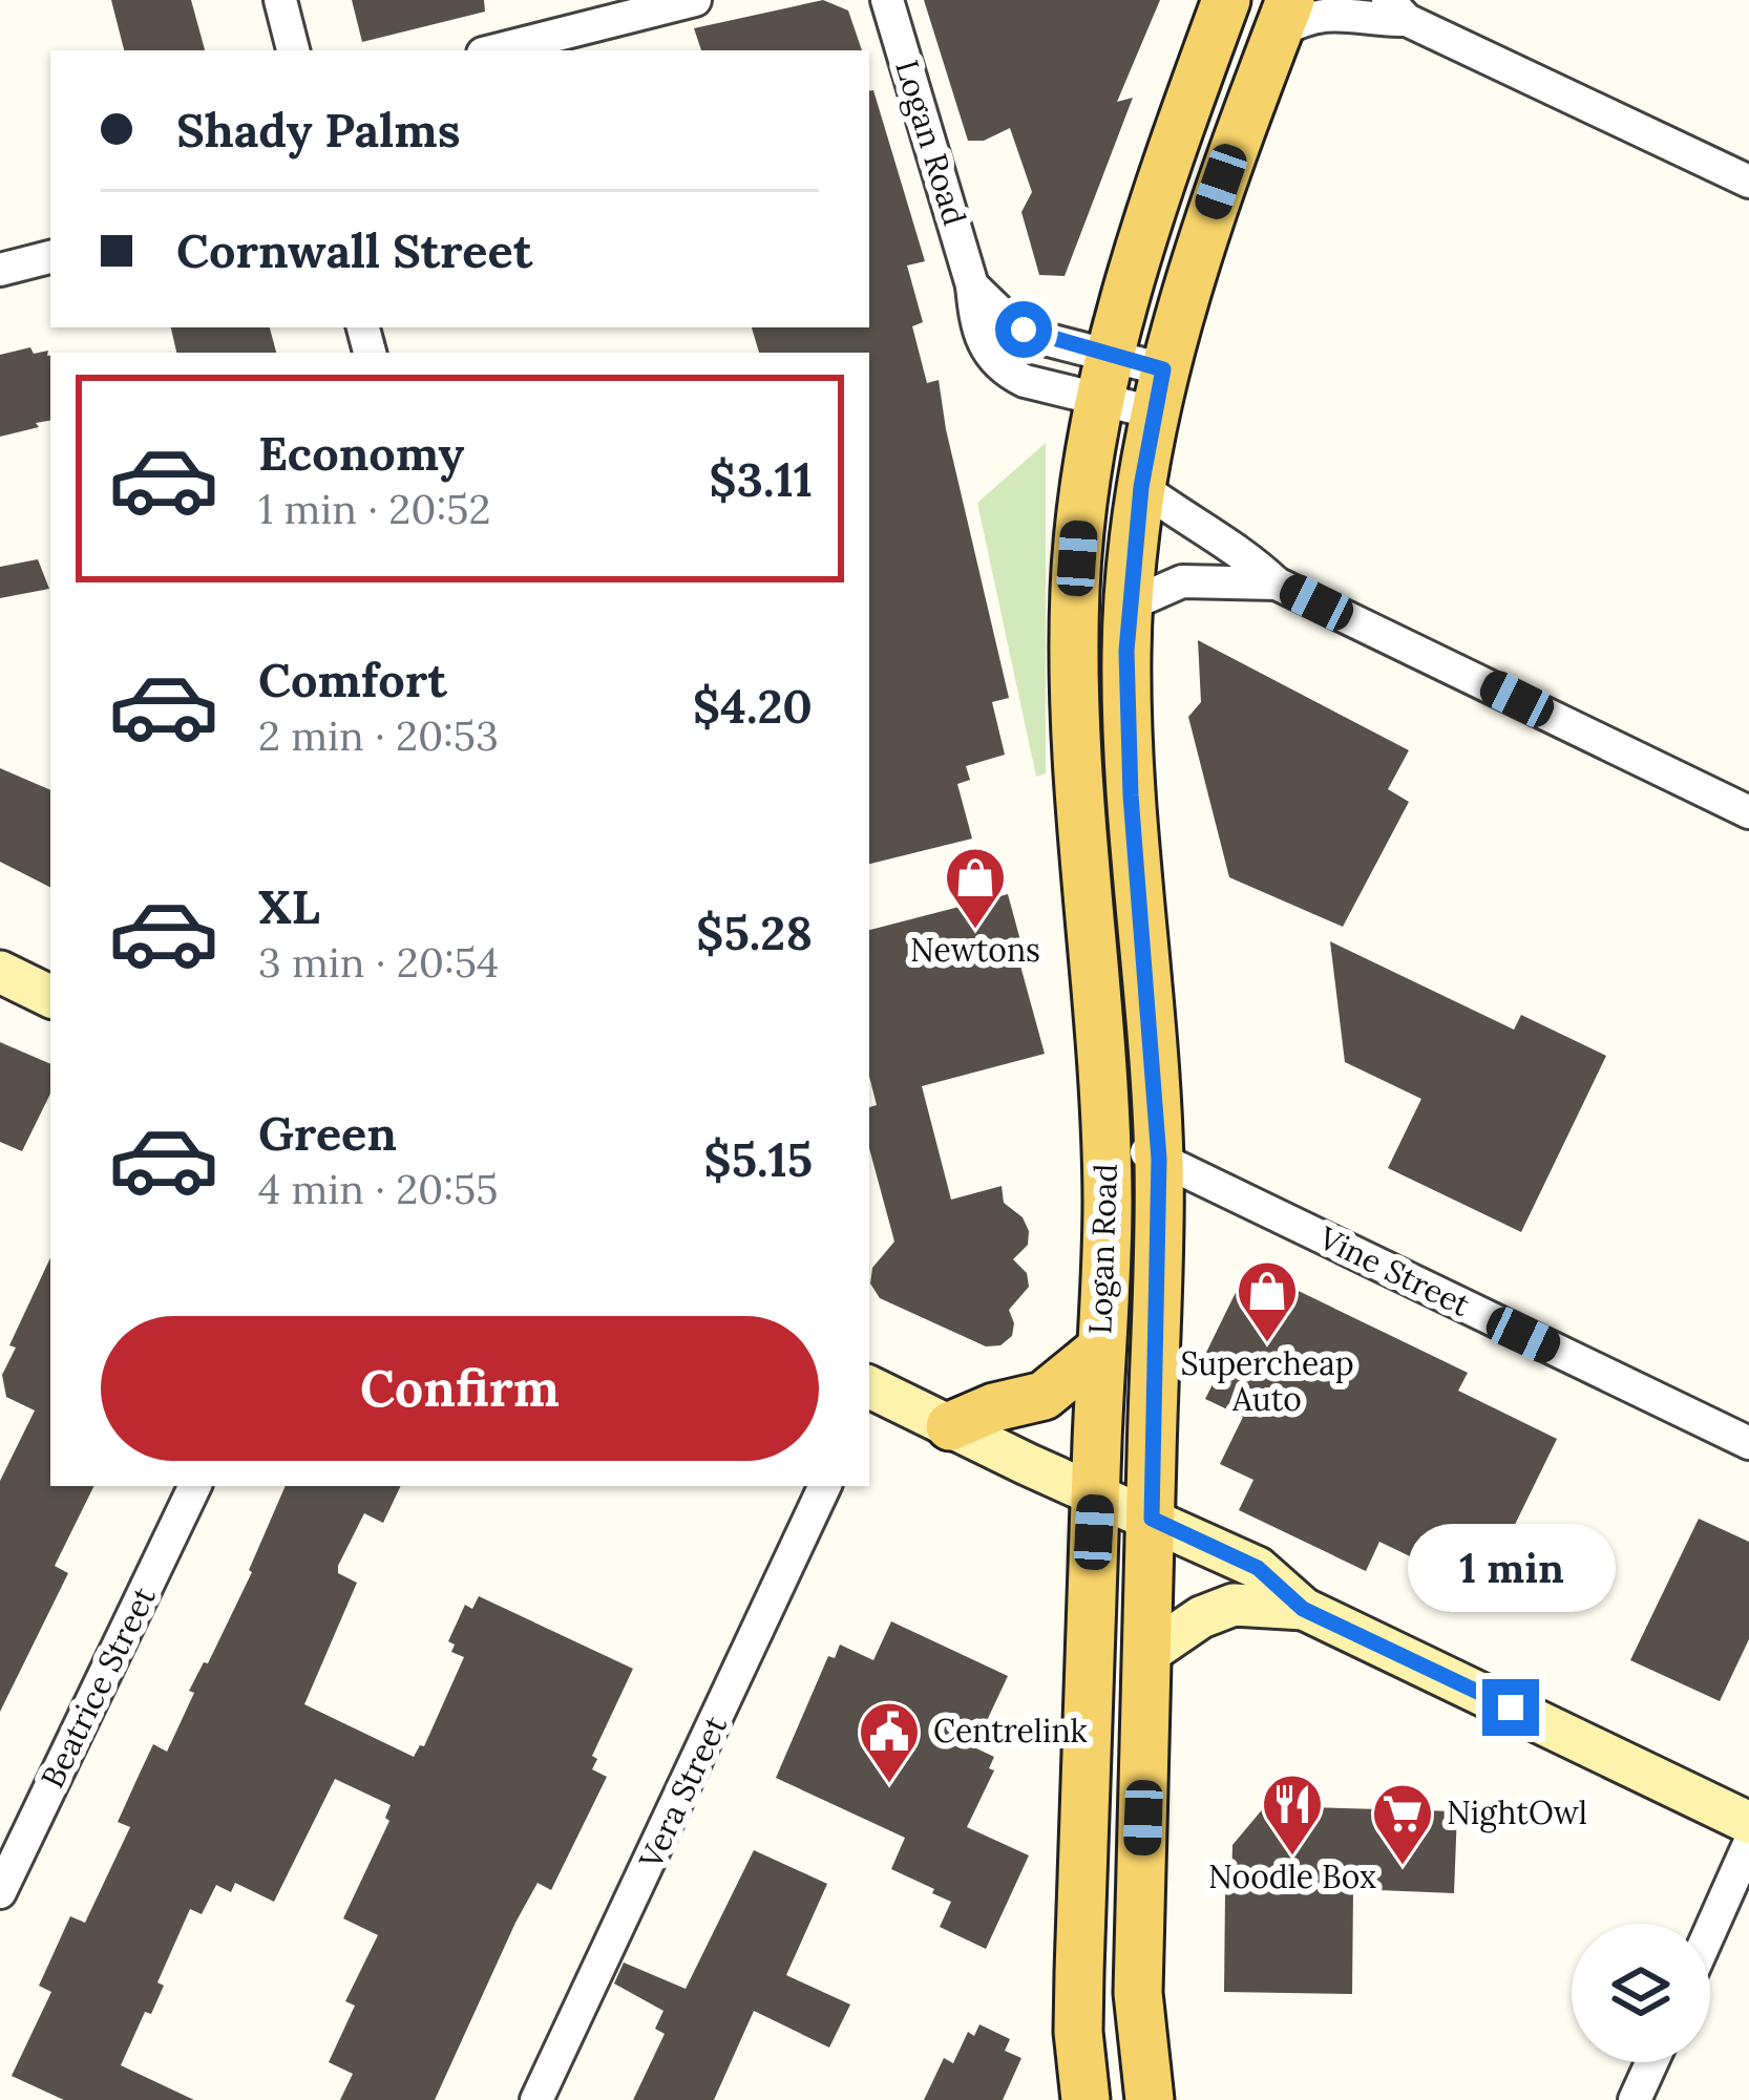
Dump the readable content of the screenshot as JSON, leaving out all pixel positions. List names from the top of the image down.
{
  "streets": {
    "main road": ["Logan Road"],
    "street": ["Vine Street", "Beatrice Street", "Vera Street"]
  },
  "crossings": [
    ["Logan Road", "Vine Street"]
  ],
  "places": {
    "shop": ["Newtons", "Supercheap Auto"],
    "public building": ["Centrelink"],
    "restaurant": ["Noodle Box"],
    "supermarket": ["NightOwl"]
  },
  "page": {
    "banner": ["Shady Palms", "Cornwall Street"],
    "list": [
      {
        "name": "Economy",
        "note": "1 min · 20:52",
        "value": "$3.11"
      },
      {
        "name": "Comfort",
        "note": "2 min · 20:53",
        "value": "$4.20"
      },
      {
        "name": "XL",
        "note": "3 min · 20:54",
        "value": "$5.28"
      },
      {
        "name": "Green",
        "note": "4 min · 20:55",
        "value": "$5.15"
      }
    ],
    "buttons": "Confirm",
    "bubble": "1 min"
  }
}
